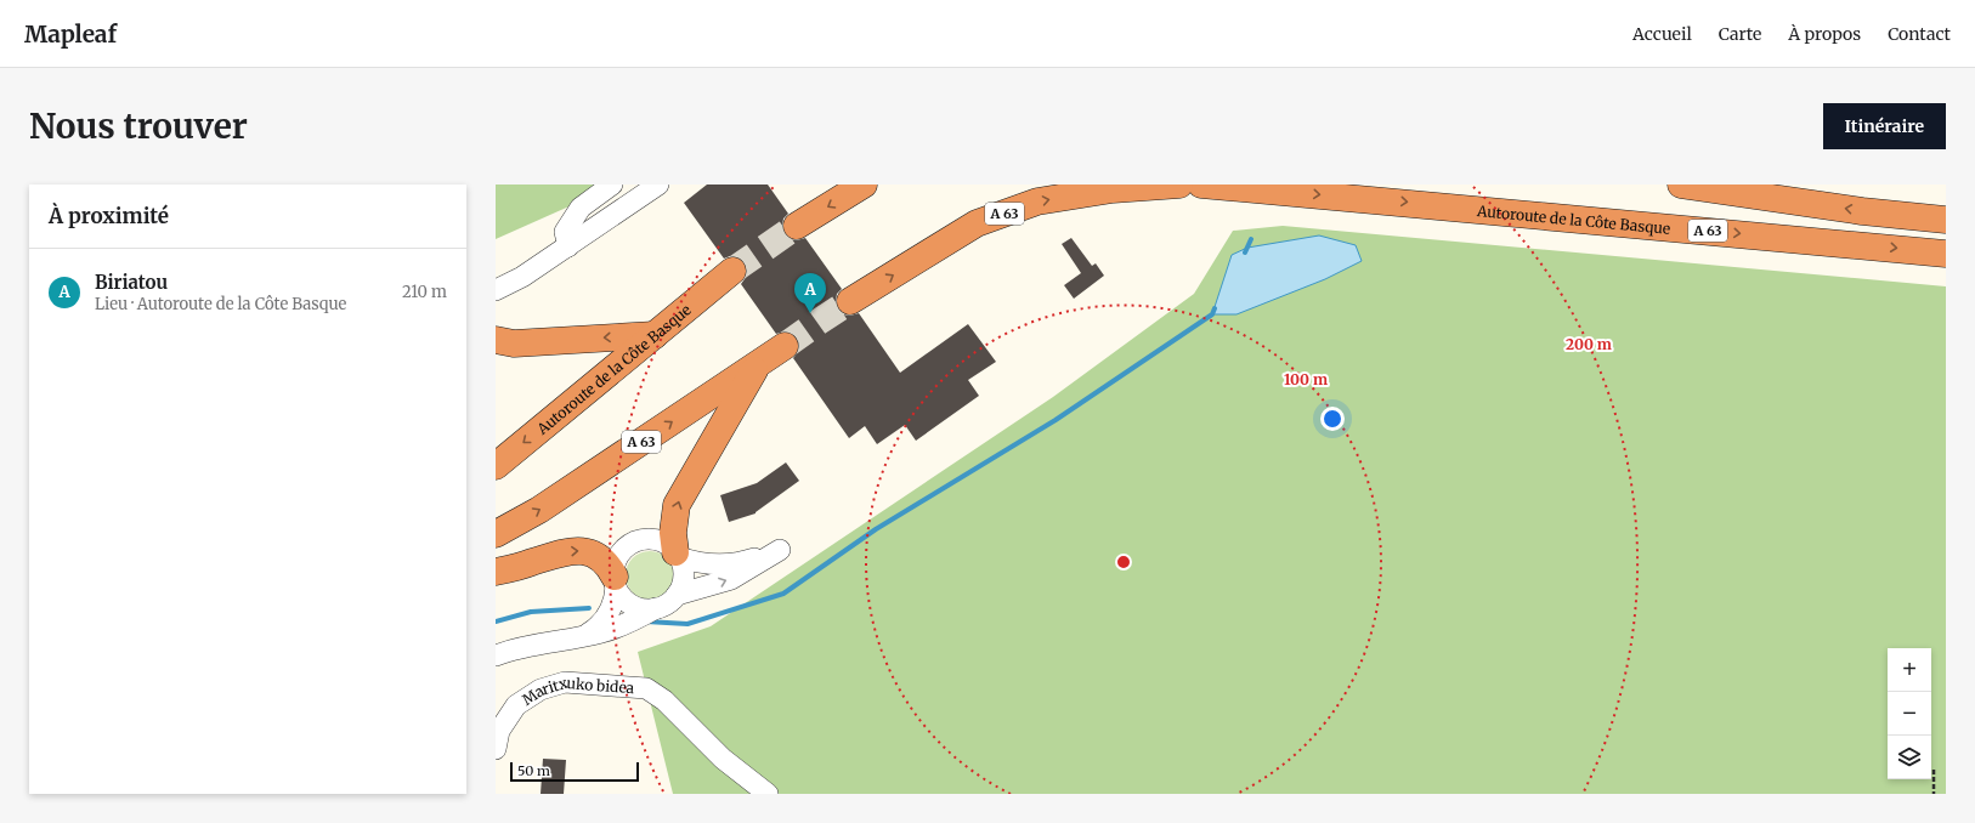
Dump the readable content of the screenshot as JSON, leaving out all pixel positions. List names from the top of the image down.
{
  "streets": {
    "highway": ["A 63", "Autoroute de la Côte Basque"],
    "street": ["Maritxuko bidea"]
  },
  "scale_bar": "50 m",
  "page": {
    "header": "Mapleaf",
    "nav": [
      "Accueil",
      "Carte",
      "À propos",
      "Contact"
    ],
    "buttons": "Itinéraire",
    "title": "Nous trouver",
    "heading": "À proximité",
    "list": [
      {
        "mark": "A",
        "name": "Biriatou",
        "note": "Lieu · Autoroute de la Côte Basque",
        "value": "210 m"
      }
    ],
    "pins": "A",
    "map_buttons": ["+", "−"],
    "scale": "50 m"
  },
  "rings": ["200 m", "100 m"]
}
